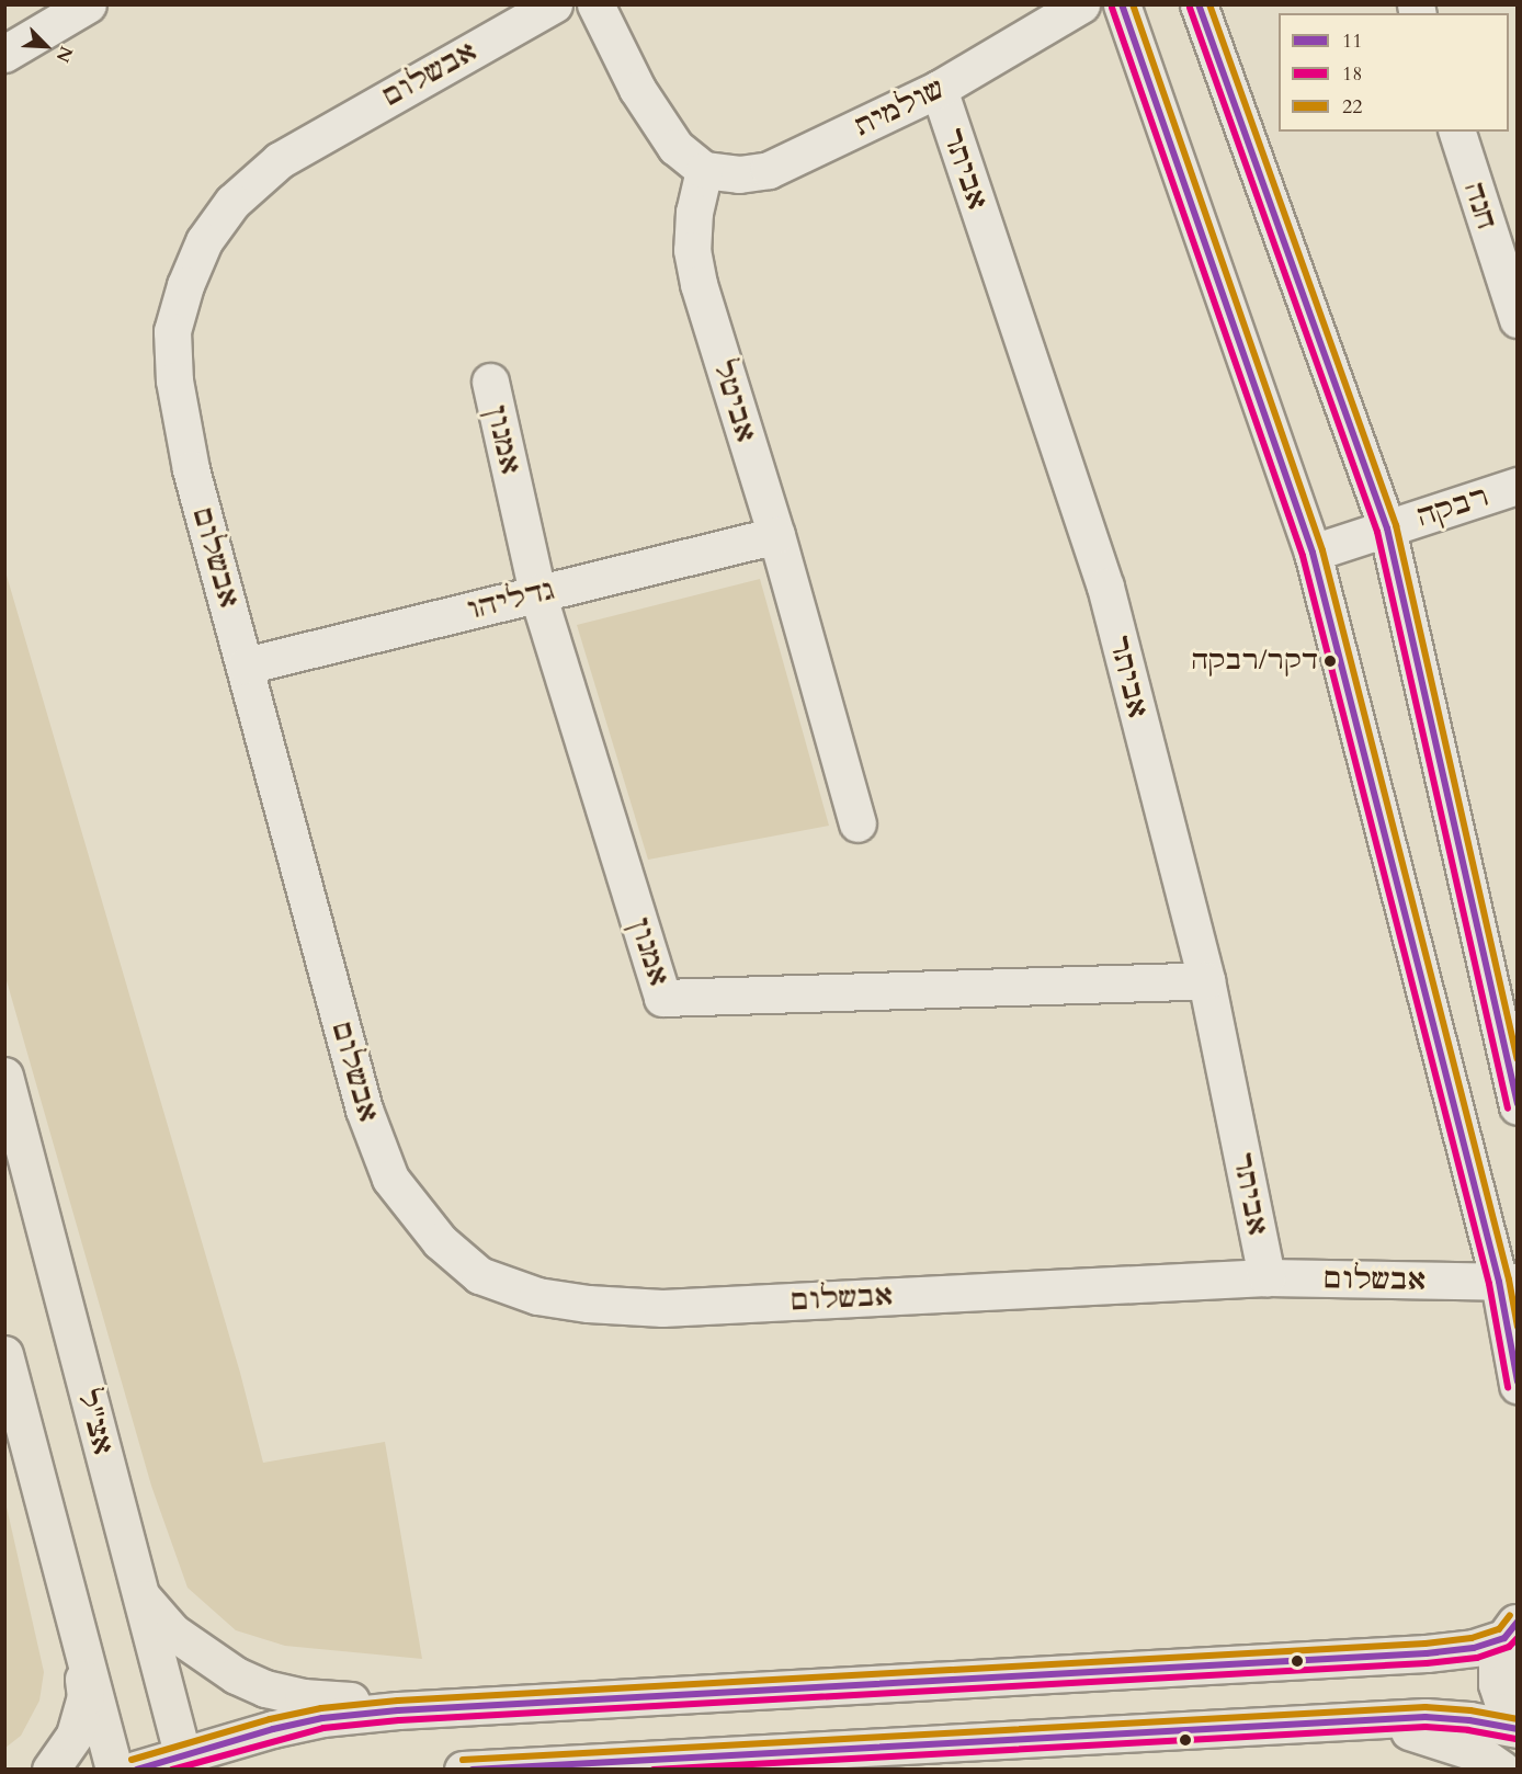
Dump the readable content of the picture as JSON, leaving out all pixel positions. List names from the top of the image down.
{
  "streets": {
    "main road": ["אצ\"ל"],
    "street": [
      "אבשלום",
      "שולמית",
      "אביתר",
      "חנה",
      "אביטל",
      "אמנון",
      "רבקה",
      "גדליהו"
    ]
  },
  "crossings": [
    ["אבשלום", "אביתר"],
    ["אבשלום", "גדליהו"],
    ["שולמית", "אביתר"],
    ["שולמית", "אביטל"],
    ["אביתר", "אמנון"],
    ["אביטל", "גדליהו"],
    ["אמנון", "גדליהו"]
  ],
  "places": ["דקר/רבקה"],
  "lines": ["transit line 11", "transit line 22", "transit line 18"],
  "legend": ["11", "18", "22"],
  "north": "bottom right"
}
